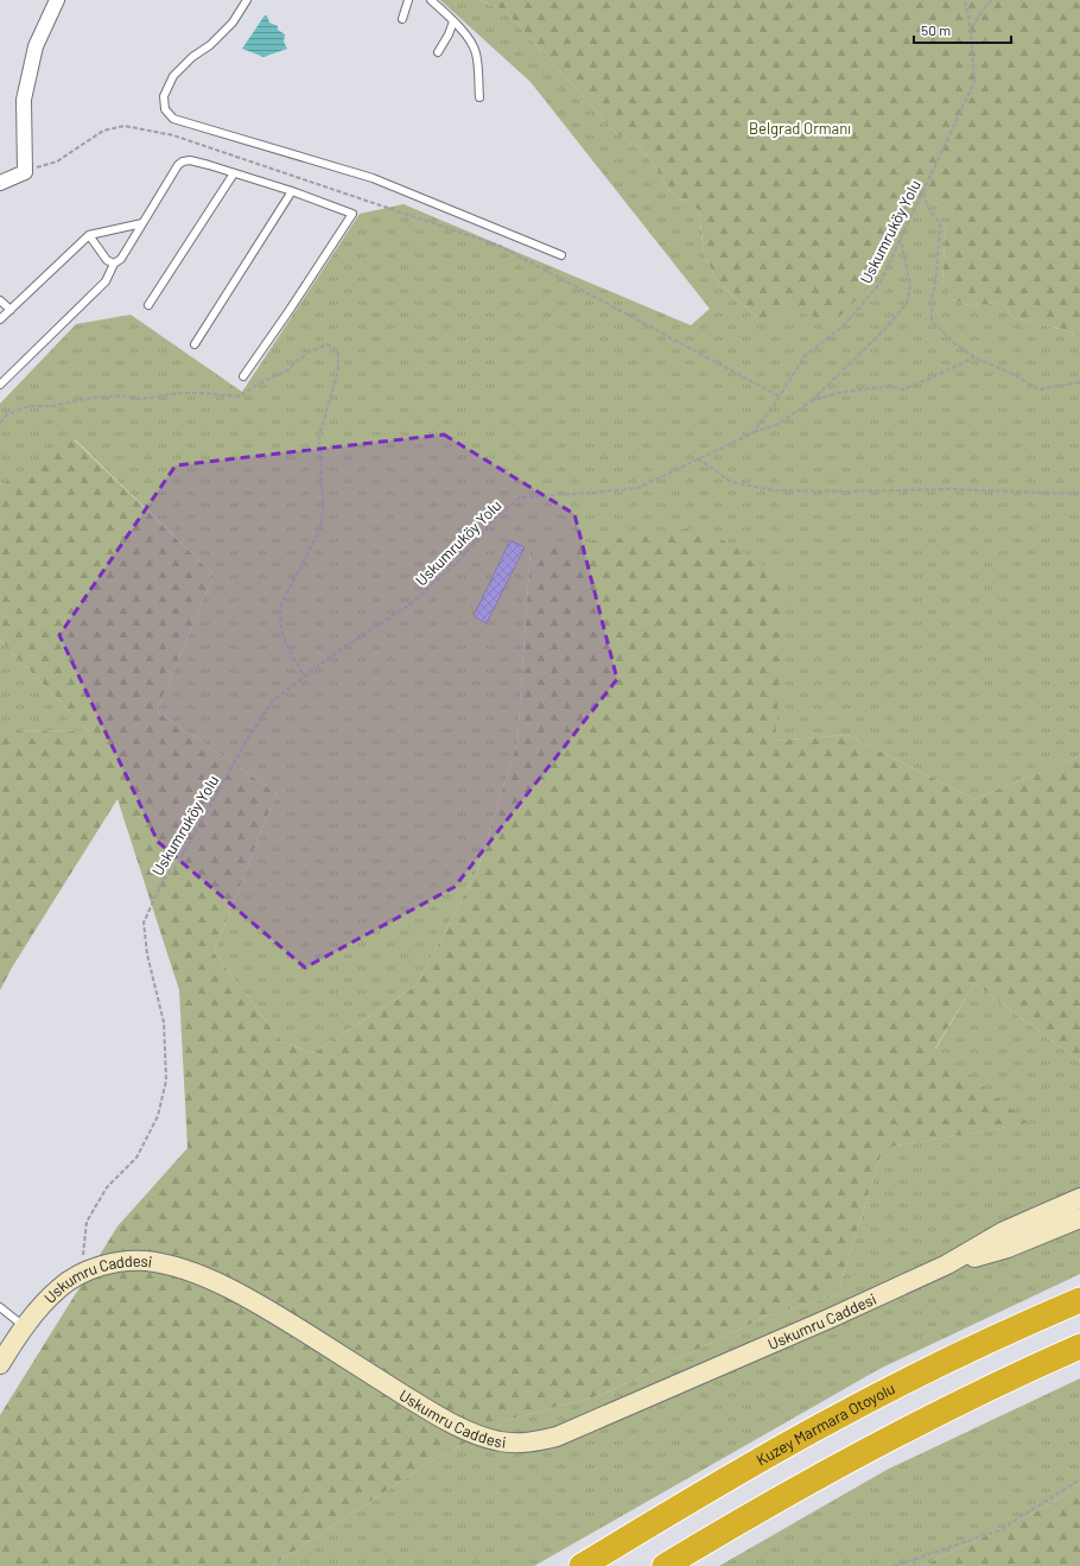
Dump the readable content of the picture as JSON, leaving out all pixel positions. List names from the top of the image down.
{
  "streets": {
    "highway": ["Kuzey Marmara Otoyolu"],
    "main road": ["Uskumru Caddesi"],
    "path": ["Uskumruköy Yolu"]
  },
  "crossings": [
    ["Uskumruköy Yolu", "Uskumru Caddesi"]
  ],
  "parks": ["Belgrad Ormanı"],
  "scale_bar": "50 m"
}
